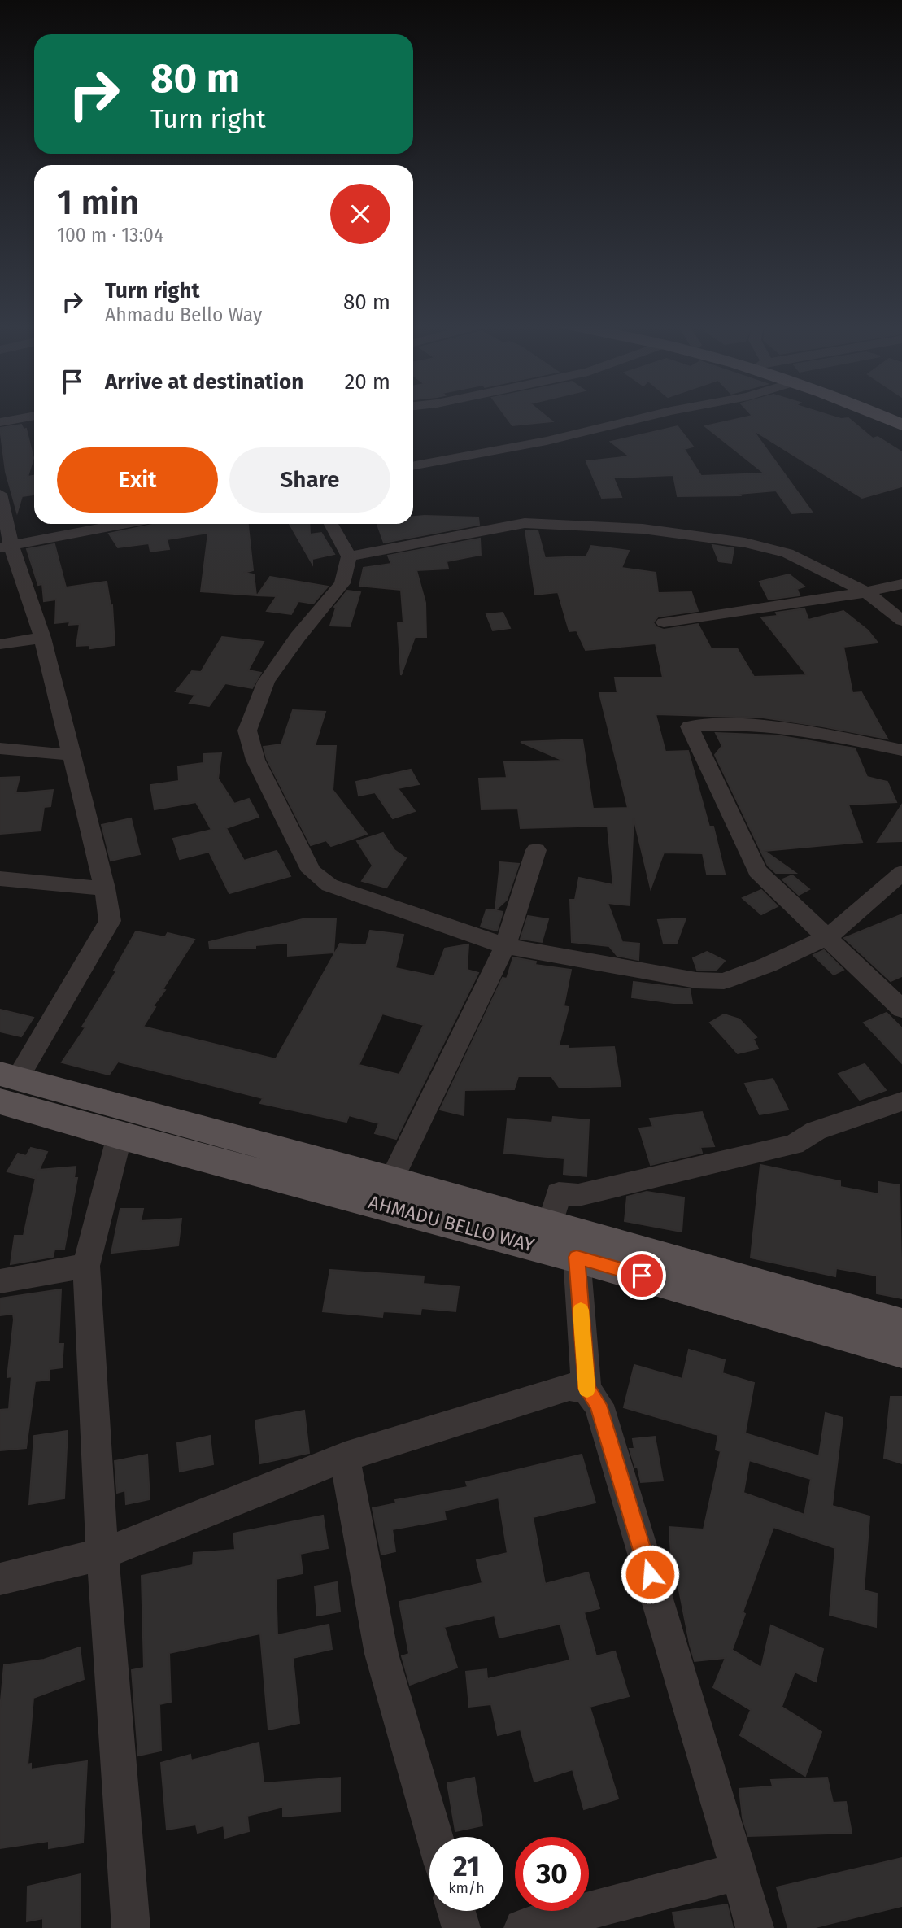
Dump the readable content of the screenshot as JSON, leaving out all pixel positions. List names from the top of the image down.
{
  "streets": {
    "main road": ["AHMADU BELLO WAY"]
  },
  "page": {
    "turn": ["80 m", "Turn right"],
    "heading": ["1 min", "100 m · 13:04"],
    "list": [
      {
        "name": "Turn right",
        "note": "Ahmadu Bello Way",
        "value": "80 m"
      },
      {
        "name": "Arrive at destination",
        "value": "20 m"
      }
    ],
    "buttons": ["Exit", "Share"],
    "speed": "21 km/h",
    "limit": "30"
  }
}
